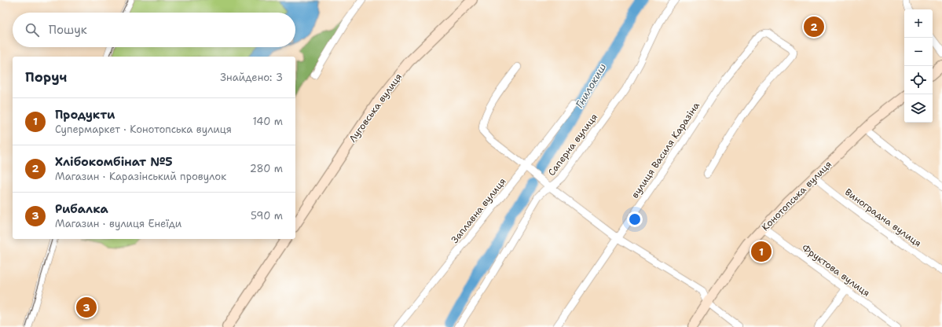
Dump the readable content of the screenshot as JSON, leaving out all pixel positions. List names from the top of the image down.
{
  "streets": {
    "street": [
      "Луговська вулиця",
      "Саперна вулиця",
      "вулиця Василя Каразіна",
      "Конотопська вулиця",
      "Заплавна вулиця",
      "Виноградна вулиця",
      "Фруктова вулиця"
    ]
  },
  "crossings": [
    ["Конотопська вулиця", "Виноградна вулиця"],
    ["Конотопська вулиця", "Фруктова вулиця"]
  ],
  "water": ["Гнилокиш"],
  "page": {
    "map_buttons": ["+", "−"],
    "search": "Пошук",
    "pins": ["2", "1", "3"],
    "heading": ["Поруч", "Знайдено: 3"],
    "list": [
      {
        "mark": "1",
        "name": "Продукти",
        "note": "Супермаркет · Конотопська вулиця",
        "value": "140 m"
      },
      {
        "mark": "2",
        "name": "Хлібокомбінат №5",
        "note": "Магазин · Каразінський провулок",
        "value": "280 m"
      },
      {
        "mark": "3",
        "name": "Рибалка",
        "note": "Магазин · вулиця Енеїди",
        "value": "590 m"
      }
    ]
  }
}
